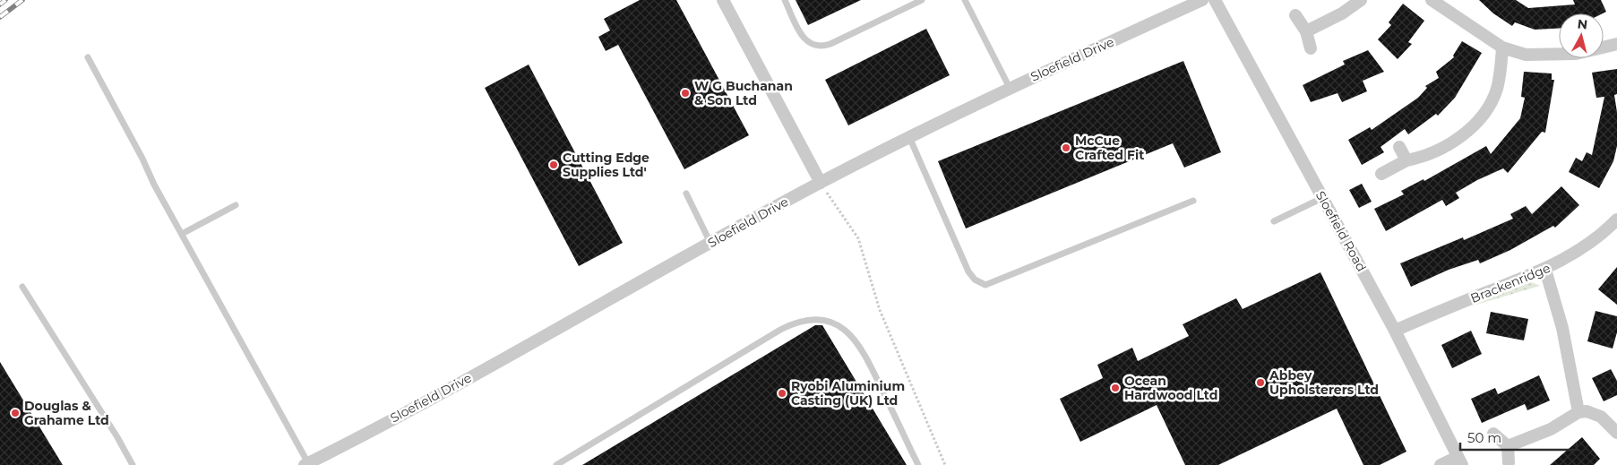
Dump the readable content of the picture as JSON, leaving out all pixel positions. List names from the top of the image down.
{
  "streets": {
    "street": ["Sloefield Drive", "Sloefield Road", "Brackenridge"]
  },
  "crossings": [
    ["Sloefield Road", "Brackenridge"]
  ],
  "places": [
    "W G Buchanan & Son Ltd",
    "McCue Crafted Fit",
    "Cutting Edge Supplies Ltd'",
    "Abbey Upholsterers Ltd",
    "Ocean Hardwood Ltd",
    "Ryobi Aluminium Casting (UK) Ltd",
    "Douglas & Grahame Ltd"
  ],
  "scale_bar": "50 m",
  "north": "top"
}
